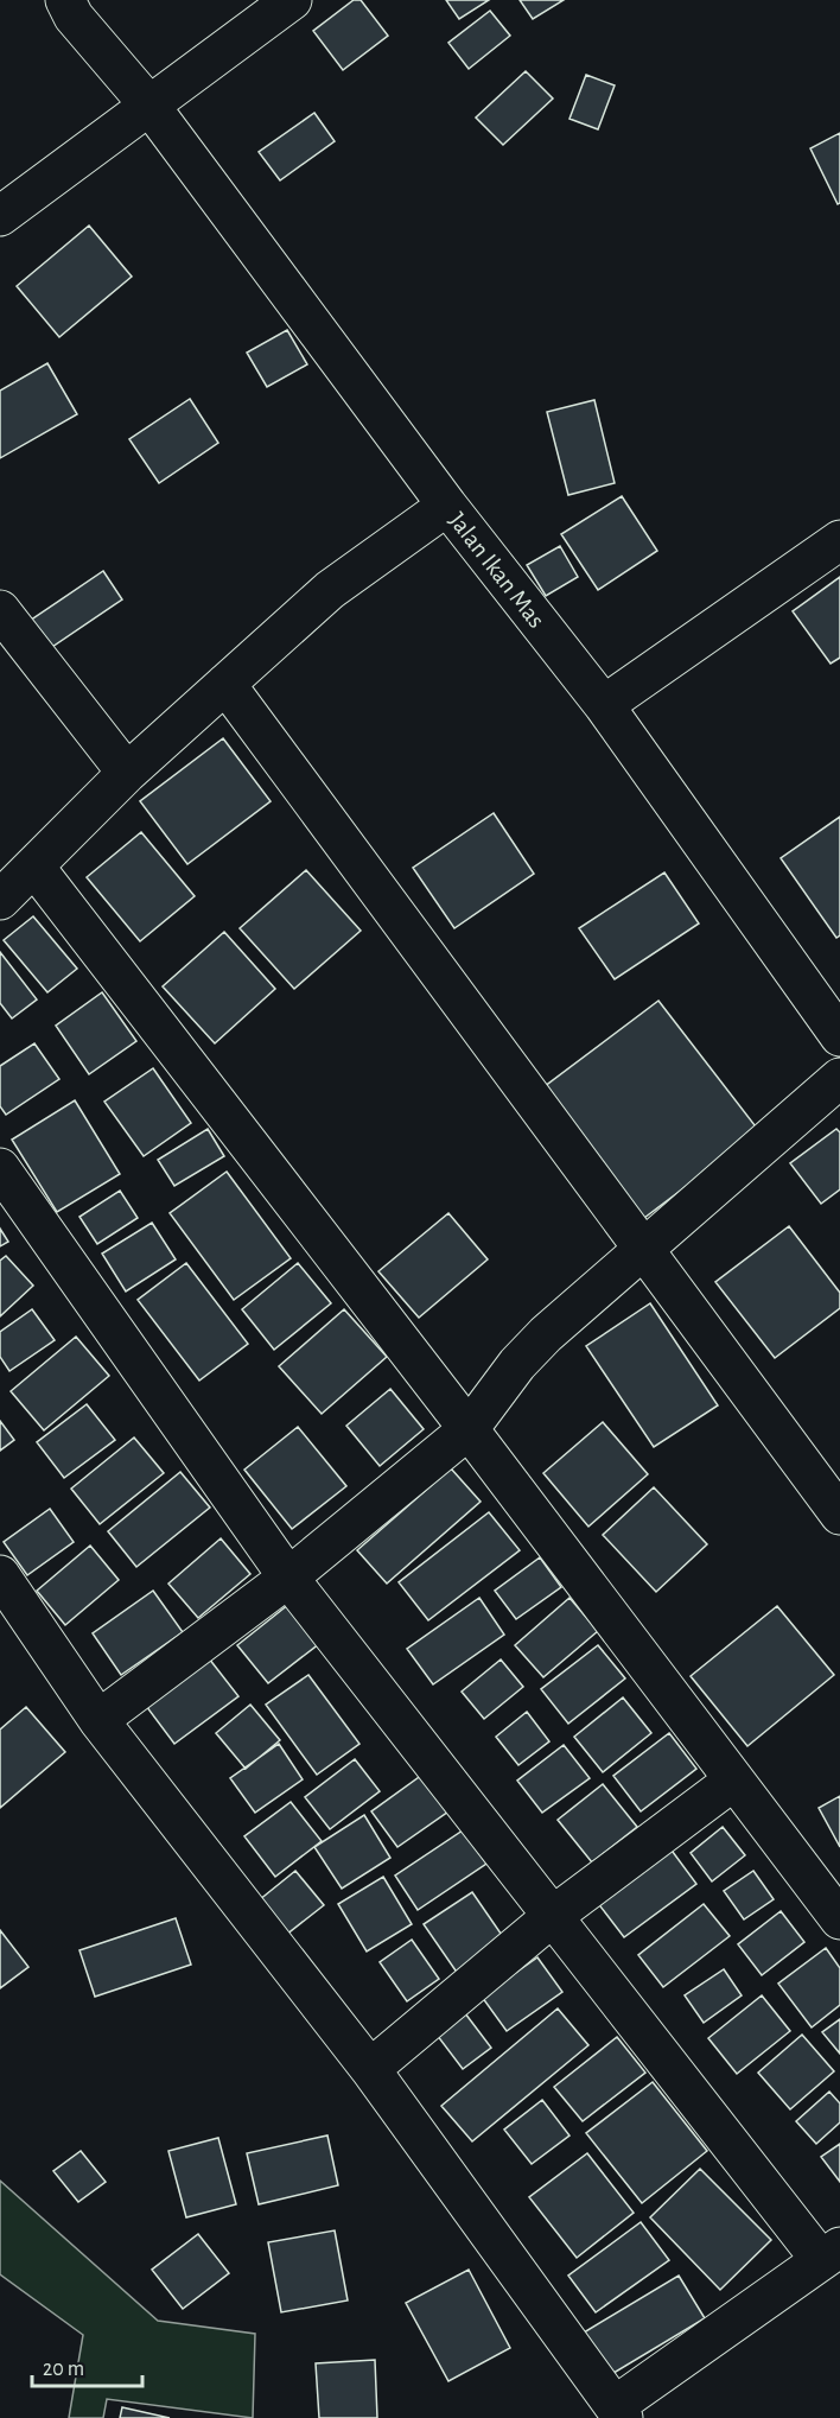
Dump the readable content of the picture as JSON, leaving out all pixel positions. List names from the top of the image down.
{
  "streets": {
    "street": ["Jalan Ikan Mas"]
  },
  "scale_bar": "20 m"
}
